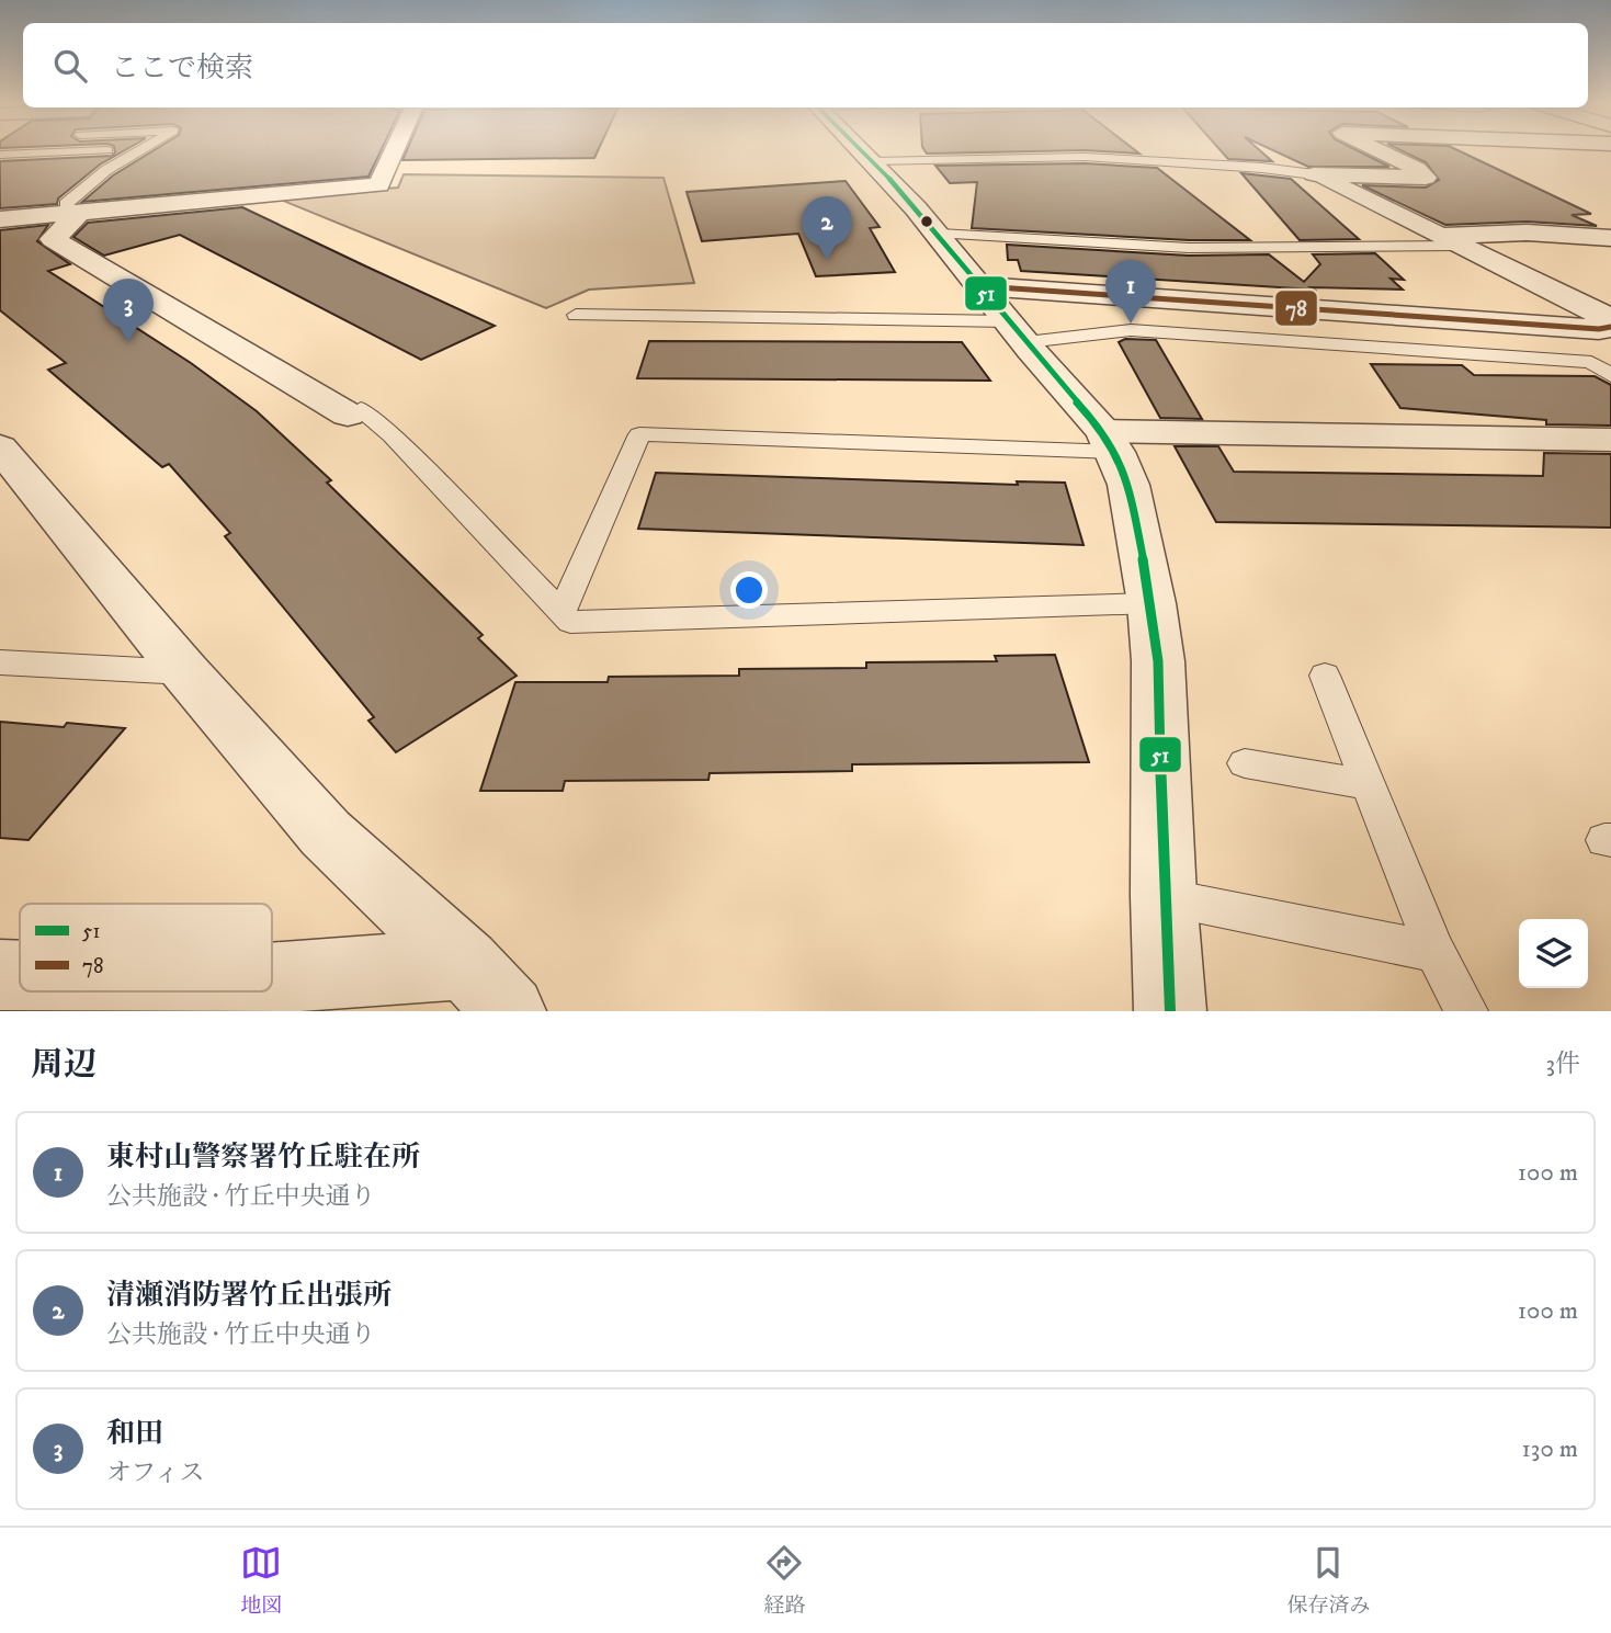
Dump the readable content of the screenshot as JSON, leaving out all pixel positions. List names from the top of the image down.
{
  "lines": ["transit line 51", "transit line 78"],
  "legend": ["51", "78"],
  "page": {
    "search": "ここで検索",
    "pins": ["2", "1", "3"],
    "heading": ["周辺", "3件"],
    "list": [
      {
        "mark": "1",
        "name": "東村山警察署竹丘駐在所",
        "note": "公共施設 · 竹丘中央通り",
        "value": "100 m"
      },
      {
        "mark": "2",
        "name": "清瀬消防署竹丘出張所",
        "note": "公共施設 · 竹丘中央通り",
        "value": "100 m"
      },
      {
        "mark": "3",
        "name": "和田",
        "note": "オフィス",
        "value": "130 m"
      }
    ],
    "nav": ["地図", "経路", "保存済み"]
  }
}
